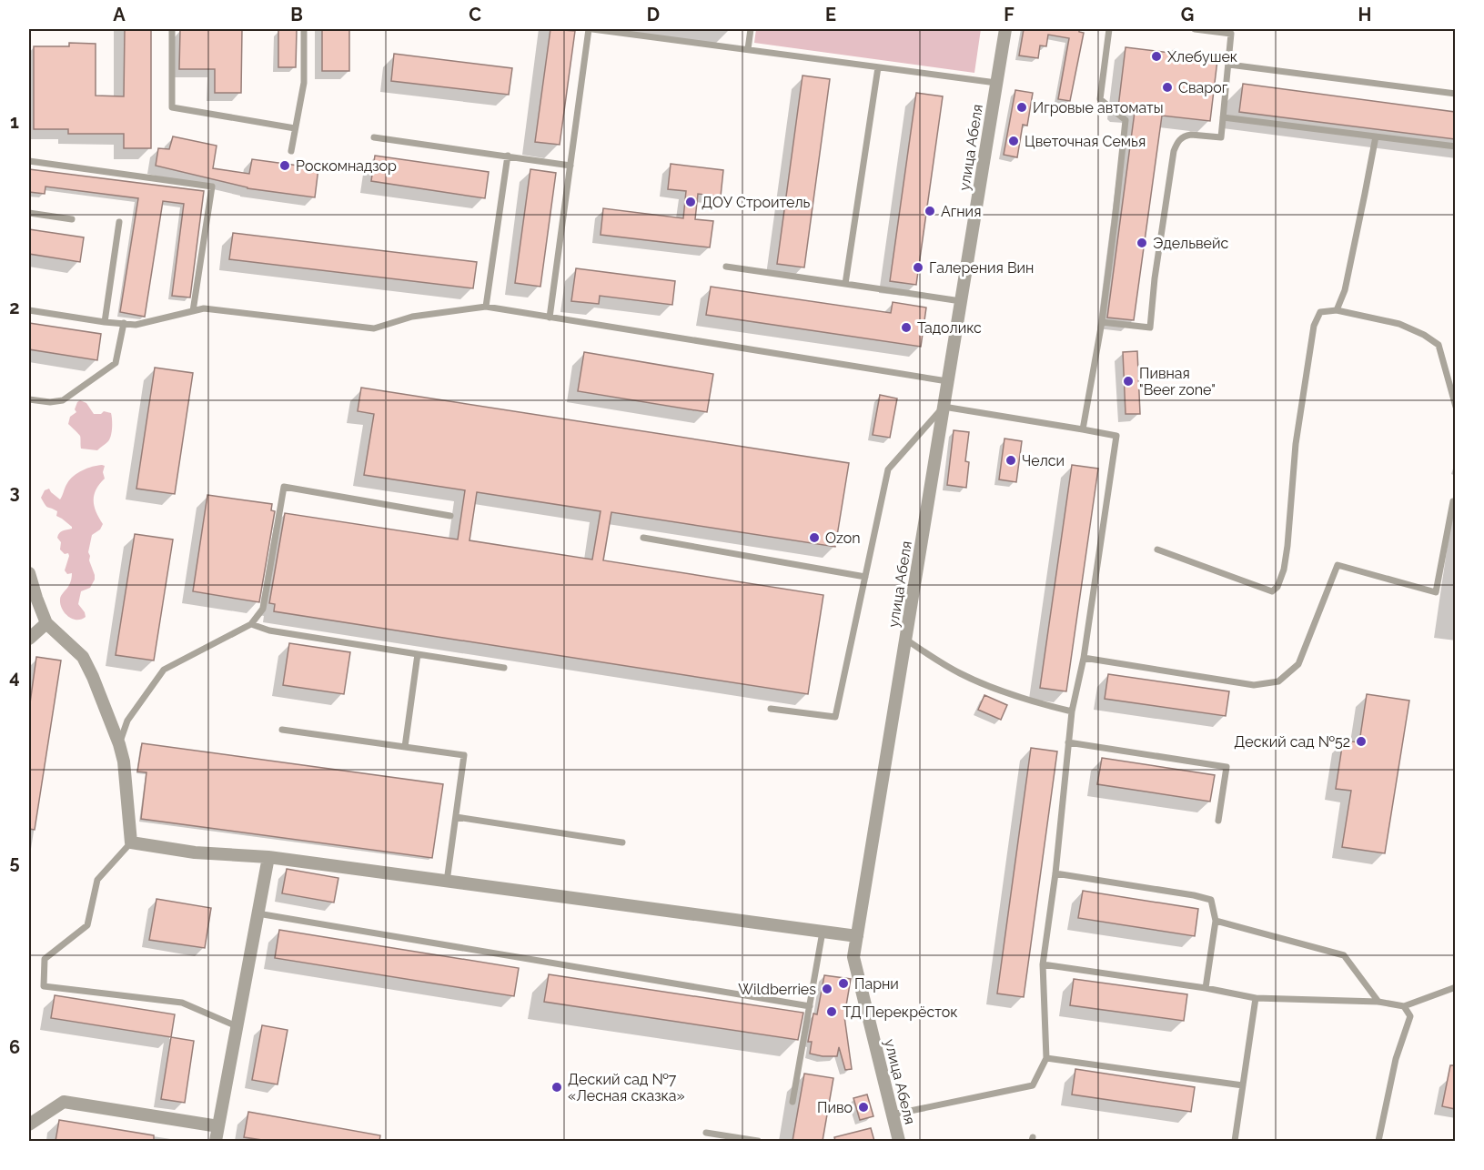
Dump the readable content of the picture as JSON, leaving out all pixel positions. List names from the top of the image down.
{
  "streets": {
    "street": ["улица Абеля"]
  },
  "places": [
    "Хлебушек",
    "Сварог",
    "Игровые автоматы",
    "Цветочная Семья",
    "Роскомнадзор",
    "ДОУ Строитель",
    "Агния",
    "Эдельвейс",
    "Галерения Вин",
    "Тадоликс",
    "Пивная \"Beer zone\"",
    "Челси",
    "Ozon",
    "Деский сад №52",
    "Парни",
    "Wildberries",
    "ТД Перекрёсток",
    "Деский сад №7 «Лесная сказка»",
    "Пиво"
  ],
  "grid": {
    "columns": [
      "A",
      "B",
      "C",
      "D",
      "E",
      "F",
      "G",
      "H"
    ],
    "rows": [
      "1",
      "2",
      "3",
      "4",
      "5",
      "6"
    ]
  }
}
